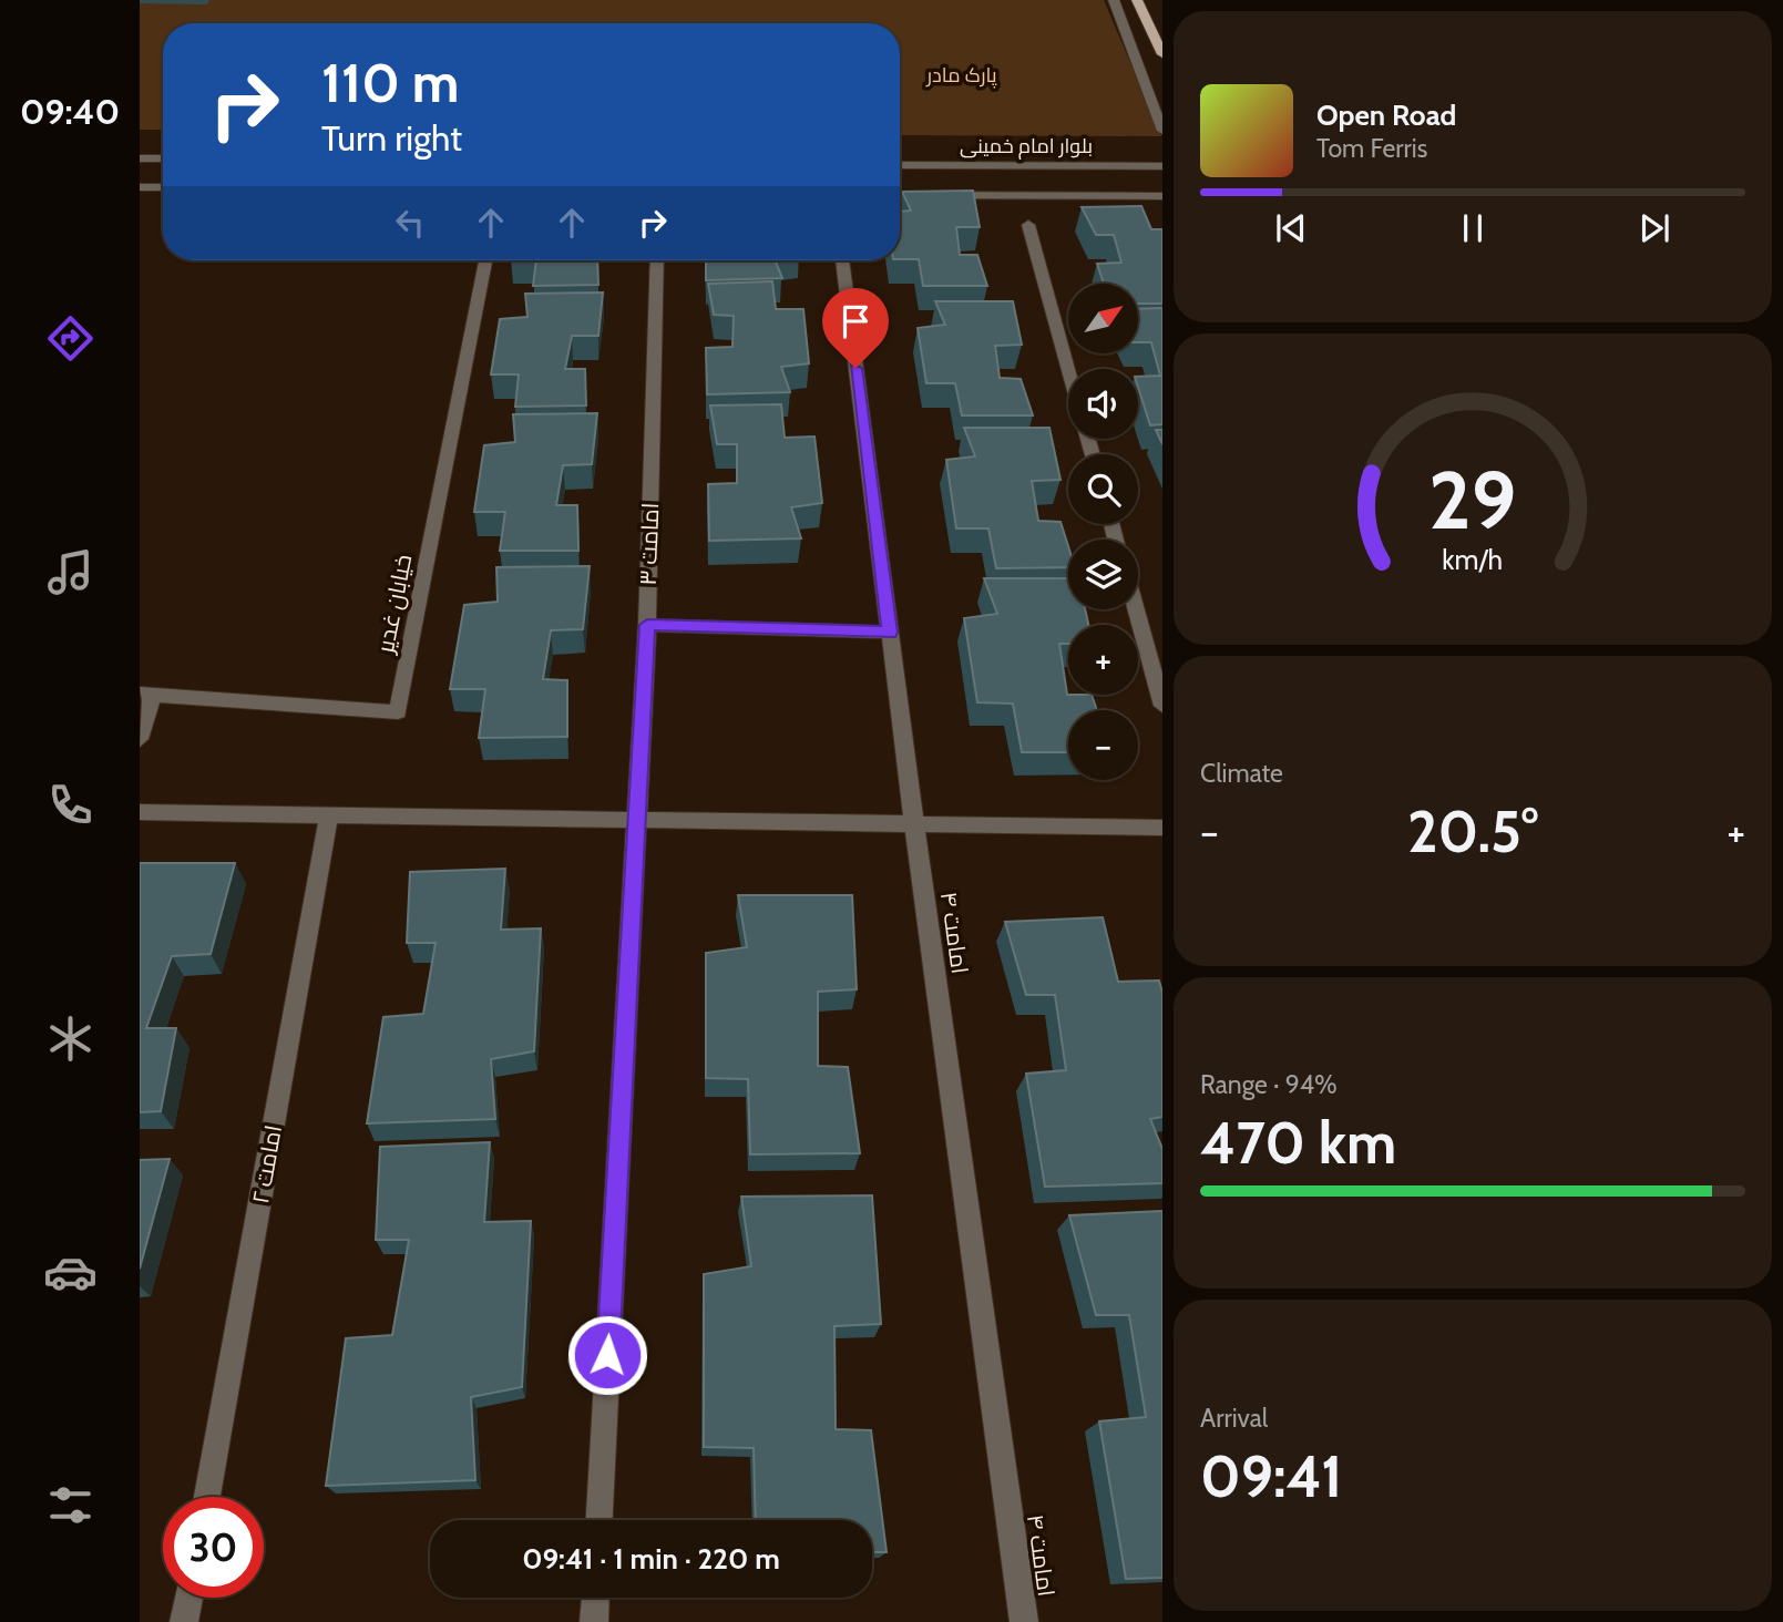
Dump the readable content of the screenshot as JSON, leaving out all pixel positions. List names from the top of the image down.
{
  "streets": {
    "street": [
      "بلوار امام خمینی",
      "امامت ۳",
      "خیابان غدیر",
      "امامت ۴",
      "امامت ۲"
    ]
  },
  "parks": ["پارک مادر"],
  "north": "top right",
  "page": {
    "tabs": "09:40",
    "turn": ["110 m", "Turn right"],
    "song": ["Open Road", "Tom Ferris"],
    "map_buttons": ["+", "−"],
    "tile": [
      "Climate",
      ["Range · 94%", "470 km"],
      ["Arrival", "09:41"]
    ],
    "heat": ["−", "20.5°", "+"],
    "limit": "30",
    "trip": "09:41 · 1 min · 220 m",
    "gauge": ["29", "km/h"]
  }
}
